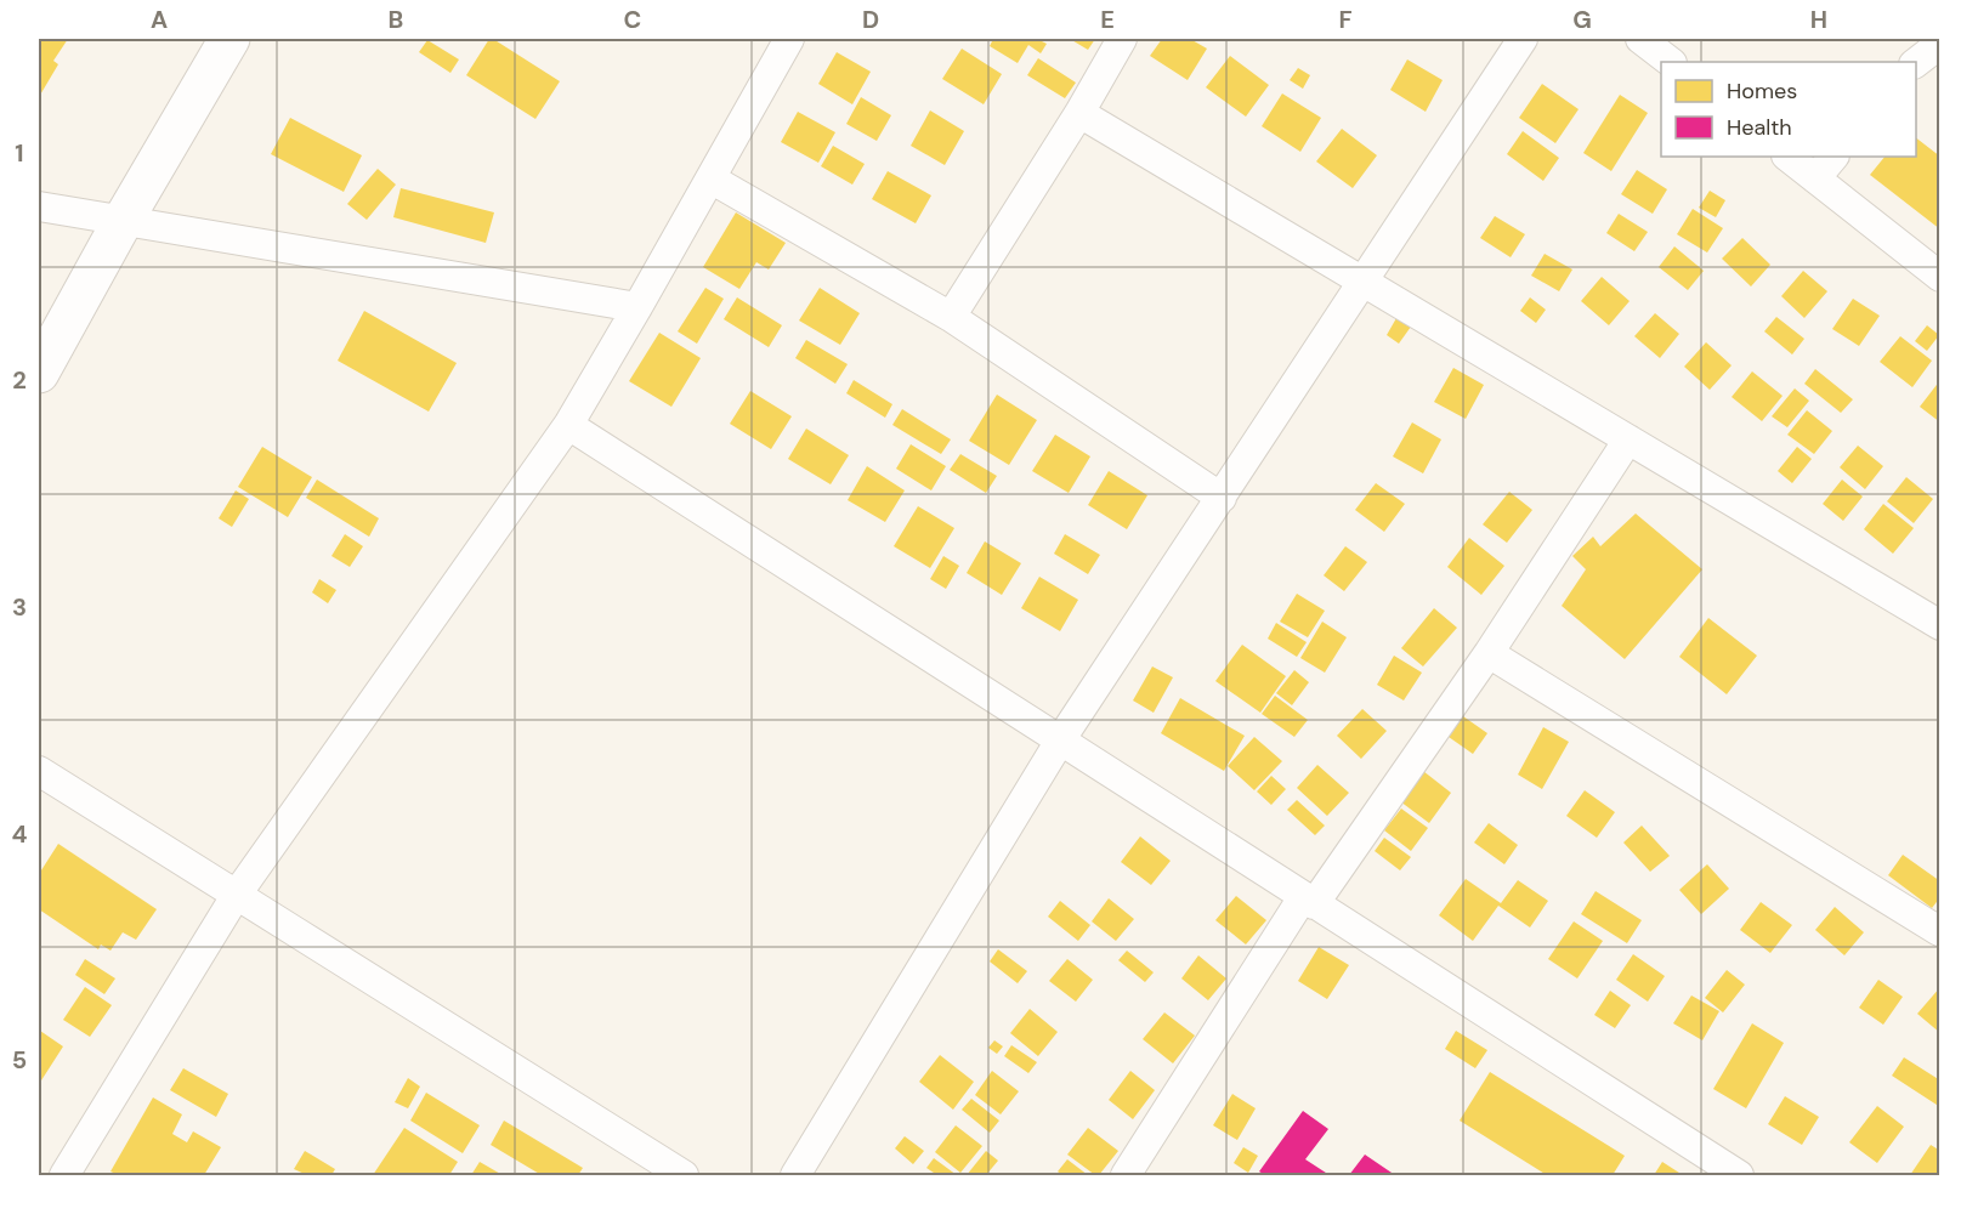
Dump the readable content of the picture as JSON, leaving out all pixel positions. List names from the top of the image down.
{
  "legend": ["Homes", "Health"],
  "grid": {
    "columns": [
      "A",
      "B",
      "C",
      "D",
      "E",
      "F",
      "G",
      "H"
    ],
    "rows": [
      "1",
      "2",
      "3",
      "4",
      "5"
    ]
  }
}
